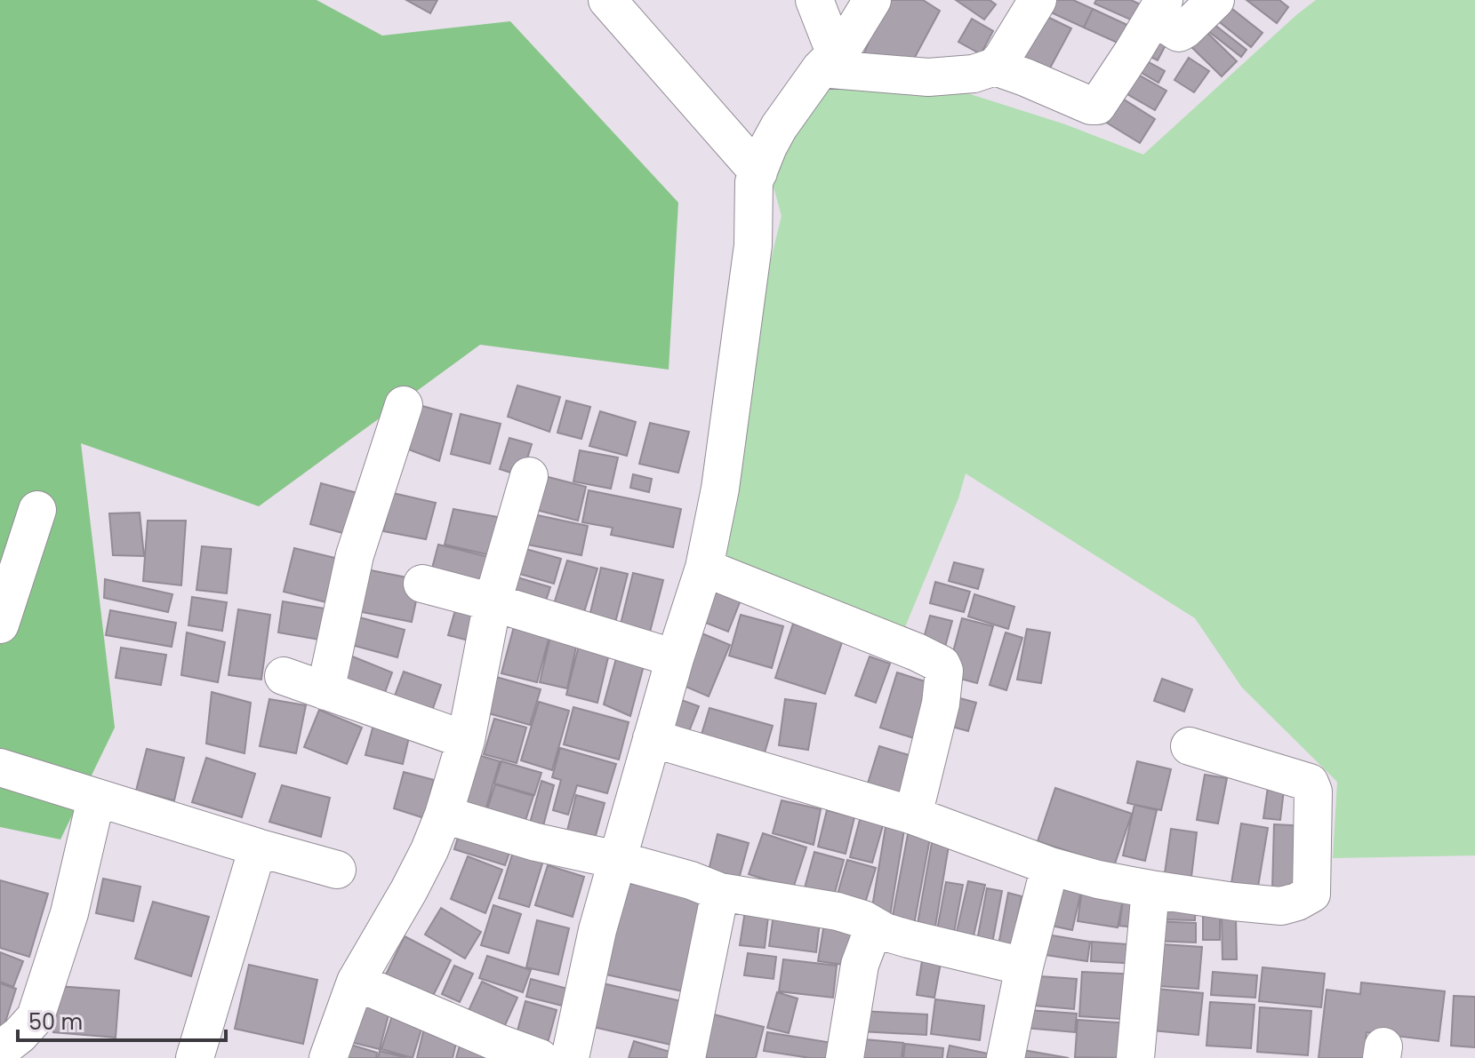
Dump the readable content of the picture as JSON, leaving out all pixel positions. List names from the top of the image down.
{
  "scale_bar": "50 m"
}
